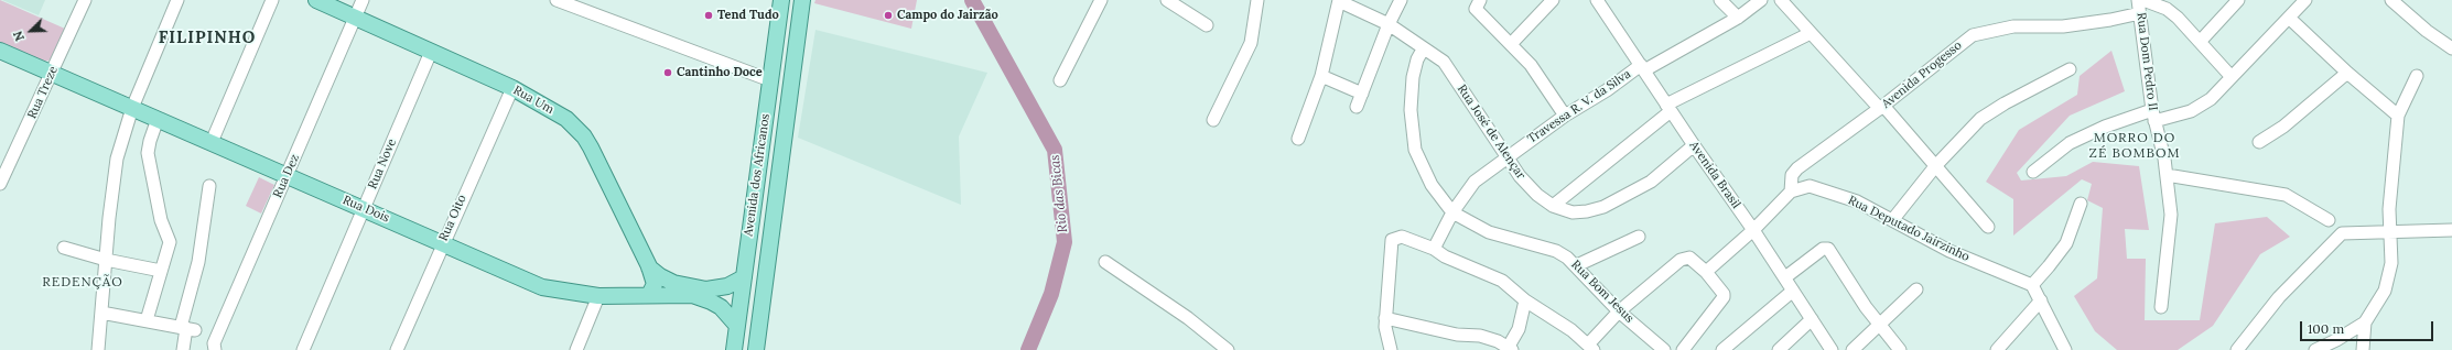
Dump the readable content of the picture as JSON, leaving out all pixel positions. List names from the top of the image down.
{
  "streets": {
    "main road": ["Rua Um", "Avenida dos Africanos", "Rua Dois"],
    "street": [
      "Rua Dom Pedro II",
      "Avenida Progesso",
      "Rua Treze",
      "Travessa R. V. da Silva",
      "Rua José de Alençar",
      "Rua Nove",
      "Avenida Brasil",
      "Rua Dez",
      "Rua Oito",
      "Rua Deputado Jairzinho",
      "Rua Bom Jesus"
    ]
  },
  "crossings": [
    ["Rua Dom Pedro II", "Avenida Progesso"],
    ["Avenida Progesso", "Rua Deputado Jairzinho"],
    ["Rua Treze", "Rua Dois"],
    ["Rua Um", "Rua Nove"],
    ["Rua Um", "Rua Dez"],
    ["Rua Um", "Rua Dois"],
    ["Rua Um", "Rua Oito"],
    ["Travessa R. V. da Silva", "Rua José de Alençar"],
    ["Travessa R. V. da Silva", "Avenida Brasil"],
    ["Travessa R. V. da Silva", "Rua Bom Jesus"],
    ["Rua José de Alençar", "Avenida Brasil"],
    ["Rua José de Alençar", "Rua Bom Jesus"],
    ["Rua Nove", "Rua Dois"],
    ["Avenida dos Africanos", "Rua Dois"],
    ["Rua Dez", "Rua Dois"],
    ["Rua Dois", "Rua Oito"]
  ],
  "districts": ["FILIPINHO", "MORRO DO ZÉ BOMBOM", "REDENÇÃO"],
  "water": ["Rio das Bicas"],
  "places": ["Tend Tudo", "Campo do Jairzão", "Cantinho Doce"],
  "scale_bar": "100 m",
  "north": "bottom left"
}
